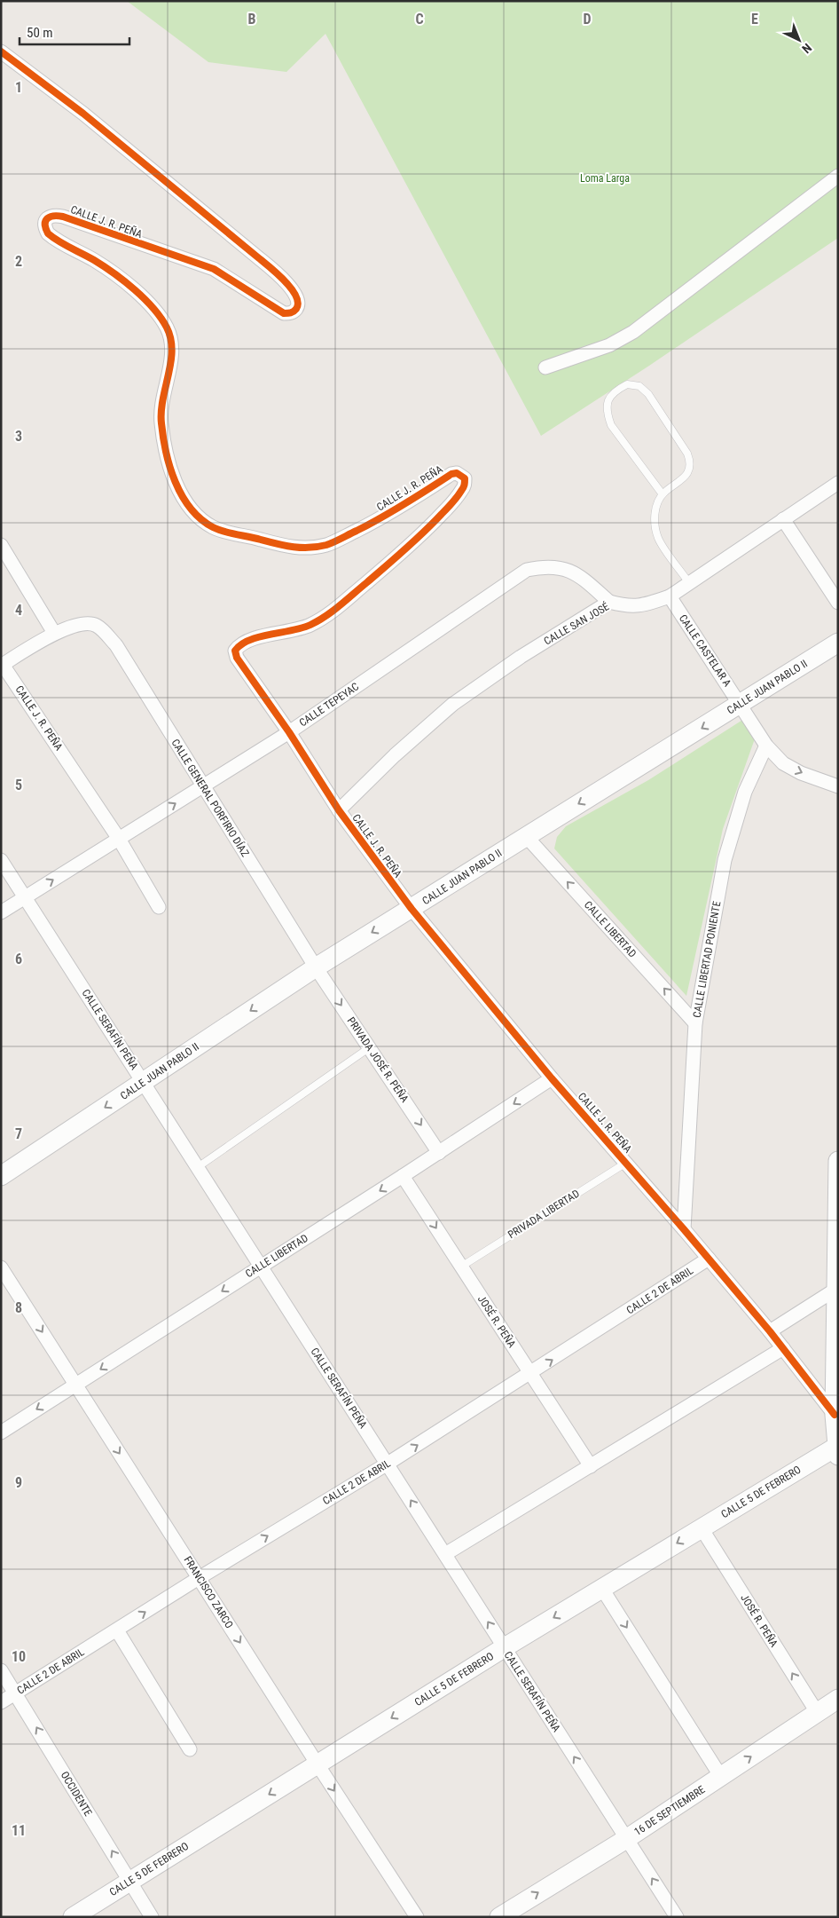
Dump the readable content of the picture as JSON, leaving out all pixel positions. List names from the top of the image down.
{
  "streets": {
    "street": [
      "CALLE J. R. PEÑA",
      "CALLE SAN JOSÉ",
      "CALLE CASTELAR A",
      "CALLE JUAN PABLO II",
      "CALLE TEPEYAC",
      "CALLE GENERAL PORFIRIO DÍAZ",
      "CALLE LIBERTAD",
      "CALLE LIBERTAD PONIENTE",
      "CALLE SERAFÍN PEÑA",
      "PRIVADA JOSÉ R. PEÑA",
      "CALLE 2 DE ABRIL",
      "JOSÉ R. PEÑA",
      "CALLE 5 DE FEBRERO",
      "FRANCISCO ZARCO",
      "OCCIDENTE",
      "16 DE SEPTIEMBRE"
    ],
    "lane": ["PRIVADA LIBERTAD"]
  },
  "crossings": [
    ["CALLE J. R. PEÑA", "CALLE SAN JOSÉ"],
    ["CALLE J. R. PEÑA", "CALLE JUAN PABLO II"],
    ["CALLE J. R. PEÑA", "CALLE TEPEYAC"],
    ["CALLE J. R. PEÑA", "CALLE LIBERTAD"],
    ["CALLE J. R. PEÑA", "CALLE LIBERTAD PONIENTE"],
    ["CALLE J. R. PEÑA", "PRIVADA LIBERTAD"],
    ["CALLE J. R. PEÑA", "CALLE 2 DE ABRIL"],
    ["CALLE SAN JOSÉ", "CALLE CASTELAR A"],
    ["CALLE SAN JOSÉ", "CALLE TEPEYAC"],
    ["CALLE CASTELAR A", "CALLE JUAN PABLO II"],
    ["CALLE JUAN PABLO II", "CALLE GENERAL PORFIRIO DÍAZ"],
    ["CALLE JUAN PABLO II", "CALLE LIBERTAD"],
    ["CALLE JUAN PABLO II", "CALLE SERAFÍN PEÑA"],
    ["CALLE JUAN PABLO II", "PRIVADA JOSÉ R. PEÑA"],
    ["CALLE TEPEYAC", "CALLE GENERAL PORFIRIO DÍAZ"],
    ["CALLE TEPEYAC", "CALLE SERAFÍN PEÑA"],
    ["CALLE GENERAL PORFIRIO DÍAZ", "PRIVADA JOSÉ R. PEÑA"],
    ["CALLE LIBERTAD", "CALLE LIBERTAD PONIENTE"],
    ["CALLE LIBERTAD", "CALLE SERAFÍN PEÑA"],
    ["CALLE LIBERTAD", "PRIVADA JOSÉ R. PEÑA"],
    ["CALLE LIBERTAD", "JOSÉ R. PEÑA"],
    ["CALLE LIBERTAD", "FRANCISCO ZARCO"],
    ["CALLE SERAFÍN PEÑA", "CALLE 2 DE ABRIL"],
    ["CALLE SERAFÍN PEÑA", "CALLE 5 DE FEBRERO"],
    ["CALLE SERAFÍN PEÑA", "16 DE SEPTIEMBRE"],
    ["PRIVADA LIBERTAD", "JOSÉ R. PEÑA"],
    ["CALLE 2 DE ABRIL", "JOSÉ R. PEÑA"],
    ["CALLE 2 DE ABRIL", "FRANCISCO ZARCO"],
    ["CALLE 2 DE ABRIL", "OCCIDENTE"],
    ["JOSÉ R. PEÑA", "CALLE 5 DE FEBRERO"],
    ["JOSÉ R. PEÑA", "16 DE SEPTIEMBRE"],
    ["CALLE 5 DE FEBRERO", "FRANCISCO ZARCO"],
    ["CALLE 5 DE FEBRERO", "OCCIDENTE"]
  ],
  "one_way": [
    "CALLE JUAN PABLO II",
    "CALLE LIBERTAD",
    "PRIVADA JOSÉ R. PEÑA",
    "FRANCISCO ZARCO",
    "16 DE SEPTIEMBRE"
  ],
  "parks": ["Loma Larga"],
  "scale_bar": "50 m",
  "north": "bottom right",
  "grid": {
    "columns": [
      "B",
      "C",
      "D",
      "E"
    ],
    "rows": [
      "1",
      "2",
      "3",
      "4",
      "5",
      "6",
      "7",
      "8",
      "9",
      "10",
      "11"
    ]
  }
}
